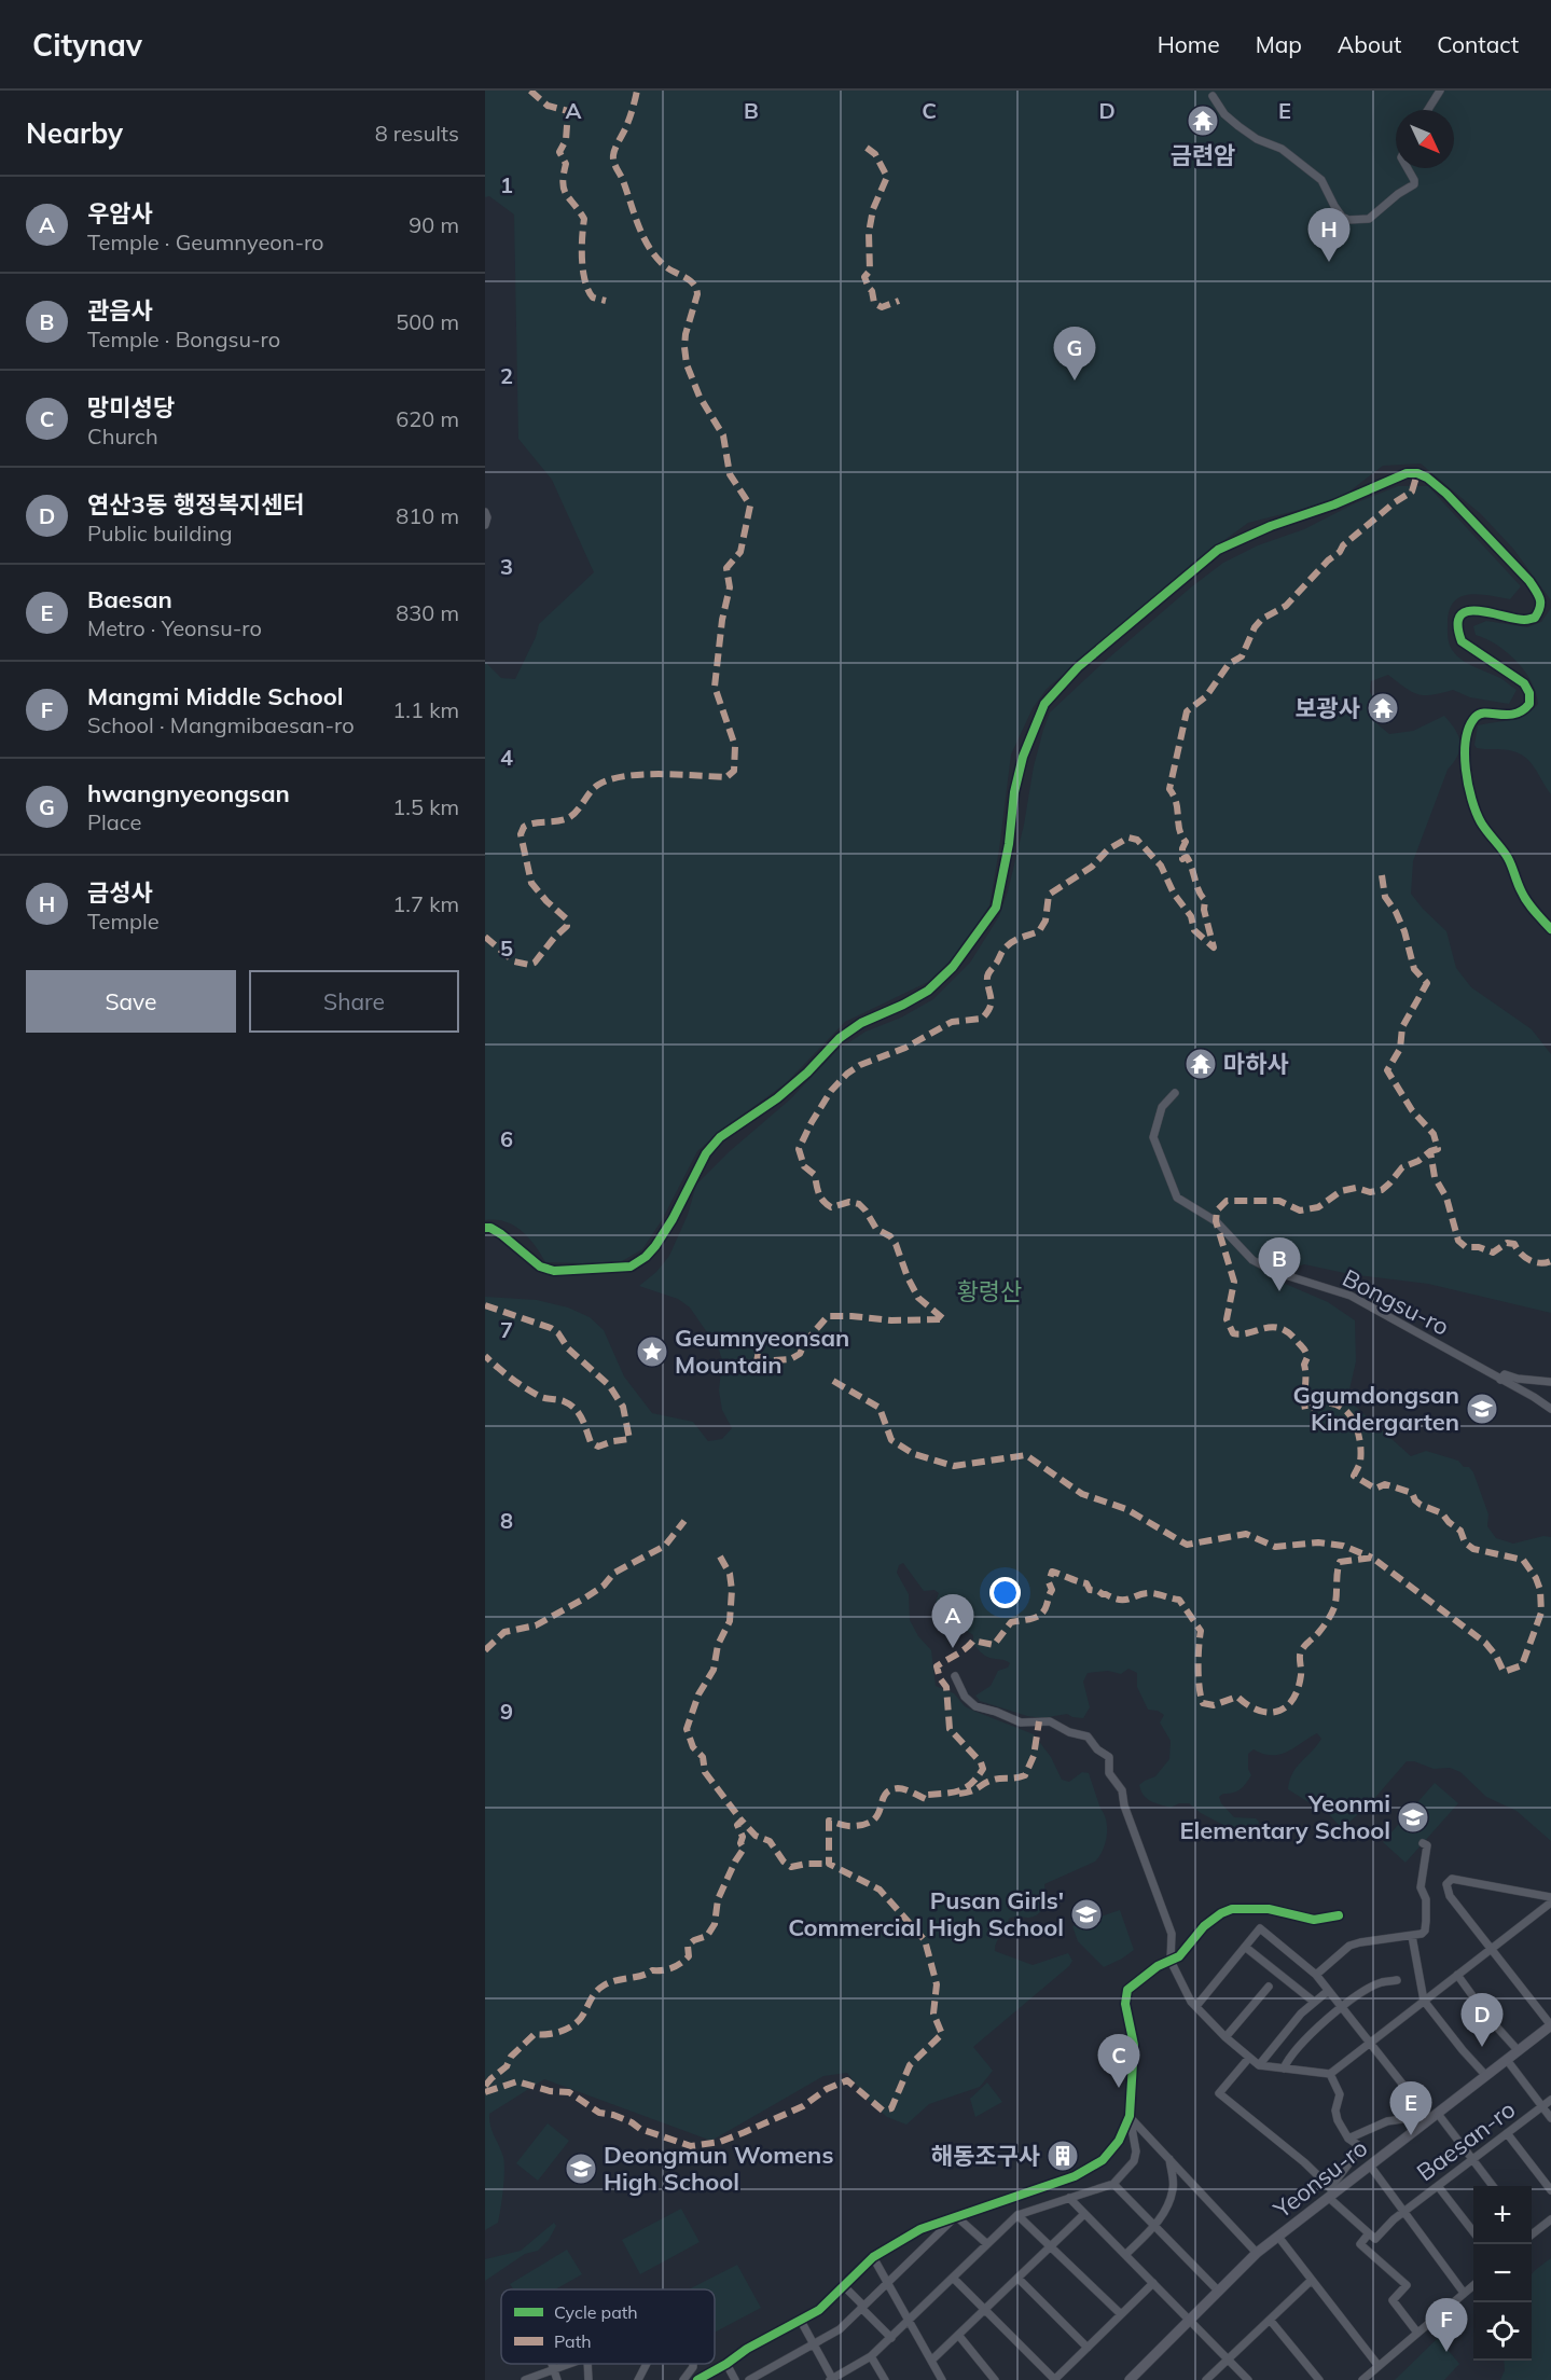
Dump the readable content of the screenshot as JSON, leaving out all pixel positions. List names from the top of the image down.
{
  "streets": {
    "main road": ["Yeonsu-ro"],
    "street": ["Bongsu-ro", "Baesan-ro"]
  },
  "parks": ["황령산"],
  "places": {
    "temple": ["금련암", "보광사", "마하사"],
    "place": ["Geumnyeonsan Mountain"],
    "school or university": [
      "Ggumdongsan Kindergarten",
      "Yeonmi Elementary School",
      "Pusan Girls' Commercial High School",
      "Deongmun Womens High School"
    ],
    "building": ["해동조구사"]
  },
  "legend": ["Cycle path", "Path"],
  "north": "bottom right",
  "page": {
    "header": "Citynav",
    "nav": [
      "Home",
      "Map",
      "About",
      "Contact"
    ],
    "heading": ["Nearby", "8 results"],
    "list": [
      {
        "mark": "A",
        "name": "우암사",
        "note": "Temple · Geumnyeon-ro",
        "value": "90 m"
      },
      {
        "mark": "B",
        "name": "관음사",
        "note": "Temple · Bongsu-ro",
        "value": "500 m"
      },
      {
        "mark": "C",
        "name": "망미성당",
        "note": "Church",
        "value": "620 m"
      },
      {
        "mark": "D",
        "name": "연산3동 행정복지센터",
        "note": "Public building",
        "value": "810 m"
      },
      {
        "mark": "E",
        "name": "Baesan",
        "note": "Metro · Yeonsu-ro",
        "value": "830 m"
      },
      {
        "mark": "F",
        "name": "Mangmi Middle School",
        "note": "School · Mangmibaesan-ro",
        "value": "1.1 km"
      },
      {
        "mark": "G",
        "name": "hwangnyeongsan",
        "note": "Place",
        "value": "1.5 km"
      },
      {
        "mark": "H",
        "name": "금성사",
        "note": "Temple",
        "value": "1.7 km"
      }
    ],
    "pins": [
      "H",
      "G",
      "B",
      "A",
      "D",
      "C",
      "E",
      "F"
    ],
    "buttons": ["Save", "Share"],
    "map_buttons": ["+", "−"]
  },
  "grid": {
    "columns": [
      "A",
      "B",
      "C",
      "D",
      "E"
    ],
    "rows": [
      "1",
      "2",
      "3",
      "4",
      "5",
      "6",
      "7",
      "8",
      "9"
    ]
  }
}
